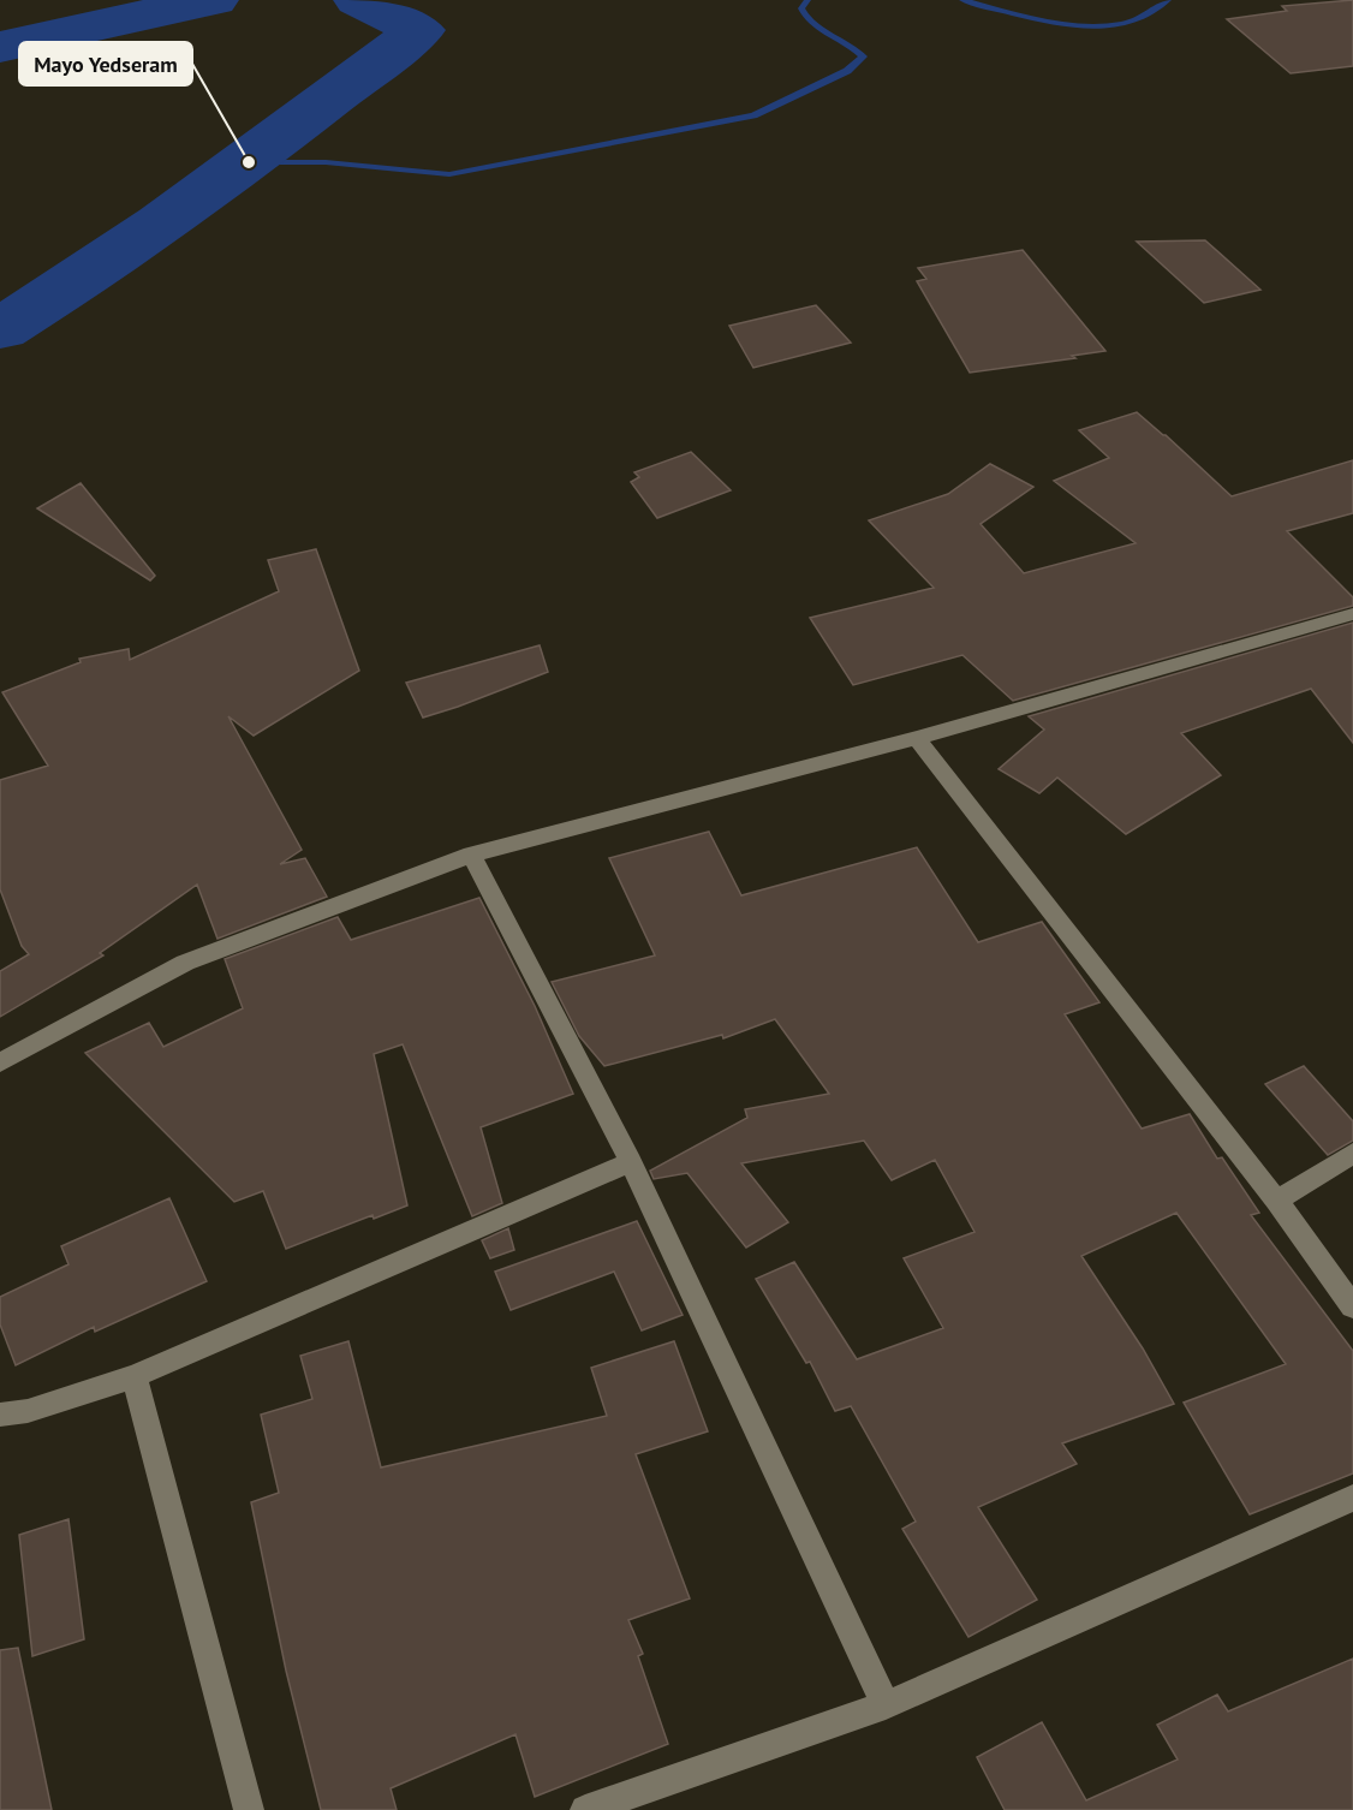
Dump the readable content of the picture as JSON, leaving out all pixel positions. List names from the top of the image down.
{
  "places": ["Mayo Yedseram"]
}
